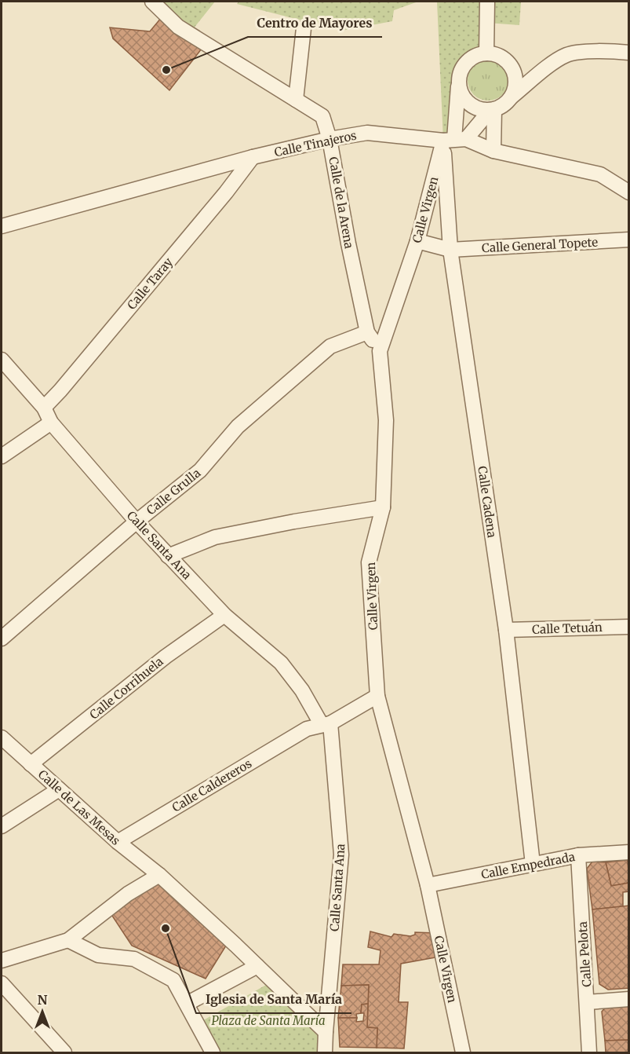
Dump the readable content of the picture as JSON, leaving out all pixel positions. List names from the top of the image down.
{
  "streets": {
    "street": [
      "Calle Tinajeros",
      "Calle de la Arena",
      "Calle Virgen",
      "Calle General Topete",
      "Calle Taray",
      "Calle Grulla",
      "Calle Cadena",
      "Calle Santa Ana",
      "Calle Tetuán",
      "Calle Corrihuela",
      "Calle Caldereros",
      "Calle de Las Mesas",
      "Calle Empedrada",
      "Calle Pelota"
    ]
  },
  "crossings": [
    ["Calle Tinajeros", "Calle de la Arena"],
    ["Calle Tinajeros", "Calle Virgen"],
    ["Calle Tinajeros", "Calle Taray"],
    ["Calle Tinajeros", "Calle Cadena"],
    ["Calle de la Arena", "Calle Virgen"],
    ["Calle de la Arena", "Calle Grulla"],
    ["Calle Virgen", "Calle General Topete"],
    ["Calle Virgen", "Calle Cadena"],
    ["Calle Virgen", "Calle Empedrada"],
    ["Calle General Topete", "Calle Cadena"],
    ["Calle Taray", "Calle Santa Ana"],
    ["Calle Grulla", "Calle Santa Ana"],
    ["Calle Cadena", "Calle Tetuán"],
    ["Calle Cadena", "Calle Empedrada"],
    ["Calle Santa Ana", "Calle Corrihuela"],
    ["Calle Santa Ana", "Calle Caldereros"],
    ["Calle Corrihuela", "Calle de Las Mesas"],
    ["Calle Caldereros", "Calle de Las Mesas"],
    ["Calle Empedrada", "Calle Pelota"]
  ],
  "parks": ["Plaza de Santa María"],
  "places": ["Centro de Mayores", "Iglesia de Santa María"],
  "north": "top"
}
